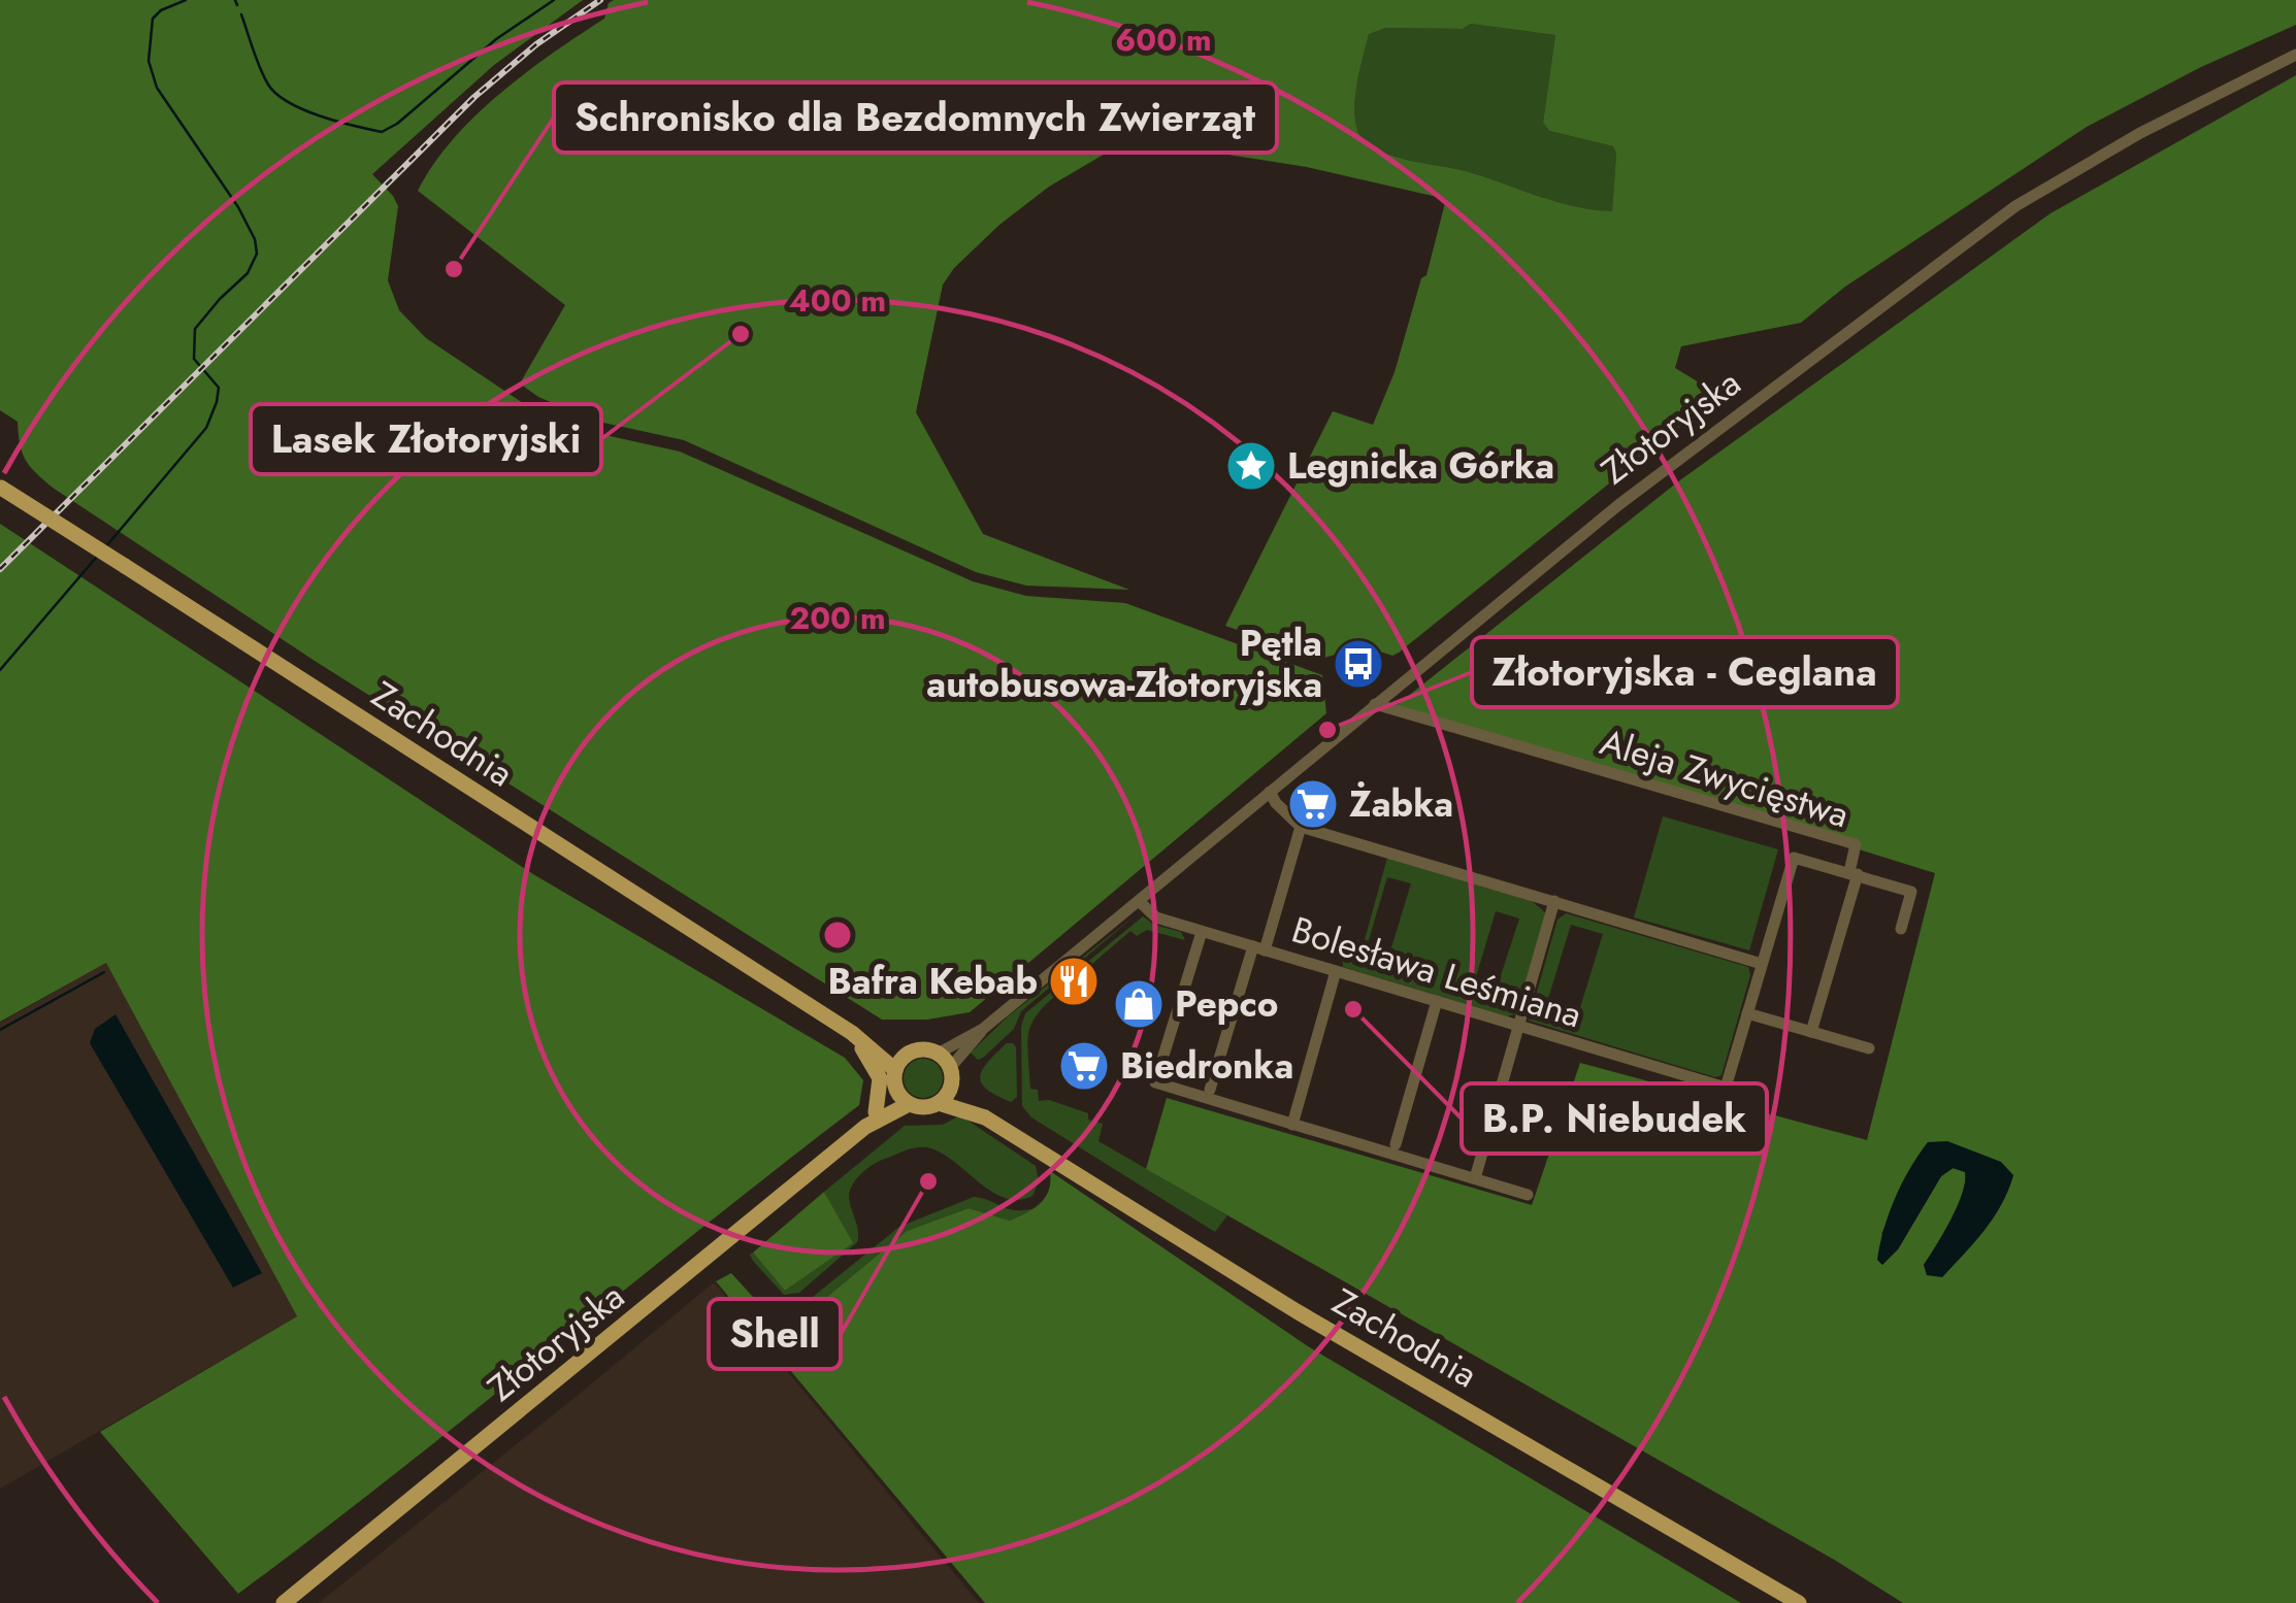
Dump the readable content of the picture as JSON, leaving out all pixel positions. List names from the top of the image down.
{
  "streets": {
    "main road": ["Złotoryjska", "Zachodnia"],
    "street": ["Aleja Zwycięstwa", "Bolesława Leśmiana"]
  },
  "crossings": [
    ["Złotoryjska", "Zachodnia"],
    ["Złotoryjska", "Aleja Zwycięstwa"],
    ["Złotoryjska", "Bolesława Leśmiana"]
  ],
  "places": {
    "other": [
      "Schronisko dla Bezdomnych Zwierząt",
      "Lasek Złotoryjski",
      "Złotoryjska - Ceglana",
      "B.P. Niebudek",
      "Shell"
    ],
    "place": ["Legnicka Górka"],
    "bus stop": ["Pętla autobusowa-Złotoryjska"],
    "supermarket": ["Żabka", "Biedronka"],
    "restaurant": ["Bafra Kebab"],
    "shop": ["Pepco"]
  },
  "rings": ["600 m", "400 m", "200 m"]
}
